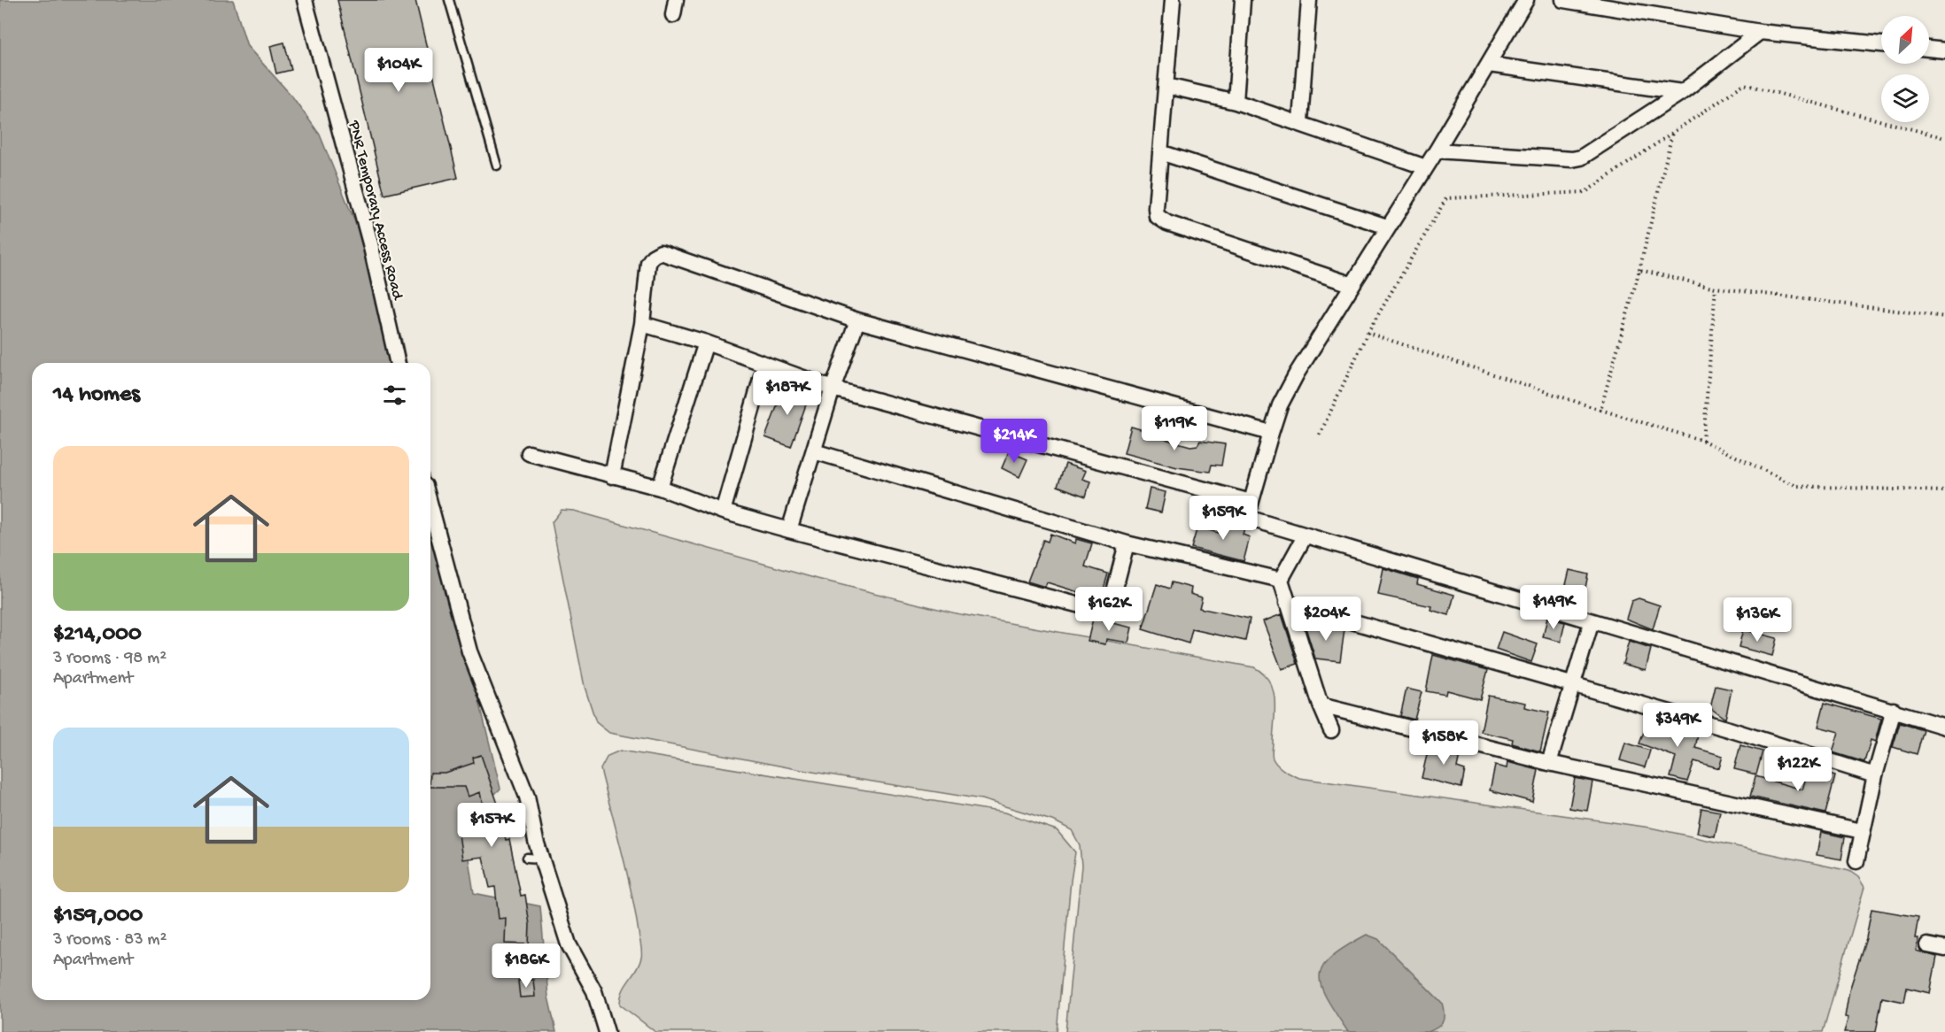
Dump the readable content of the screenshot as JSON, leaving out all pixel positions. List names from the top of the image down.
{
  "streets": {
    "street": ["PNR Temporary Access Road"]
  },
  "north": "top right",
  "page": {
    "price": [
      "$104K",
      "$187K",
      "$119K",
      "$214K",
      "$159K",
      "$149K",
      "$162K",
      "$204K",
      "$136K",
      "$349K",
      "$158K",
      "$122K",
      "$157K",
      "$186K"
    ],
    "heading": "14 homes",
    "list": [
      {
        "name": "$214,000",
        "note": "3 rooms · 98 m² · Apartment"
      },
      {
        "name": "$159,000",
        "note": "3 rooms · 83 m² · Apartment"
      }
    ]
  }
}
